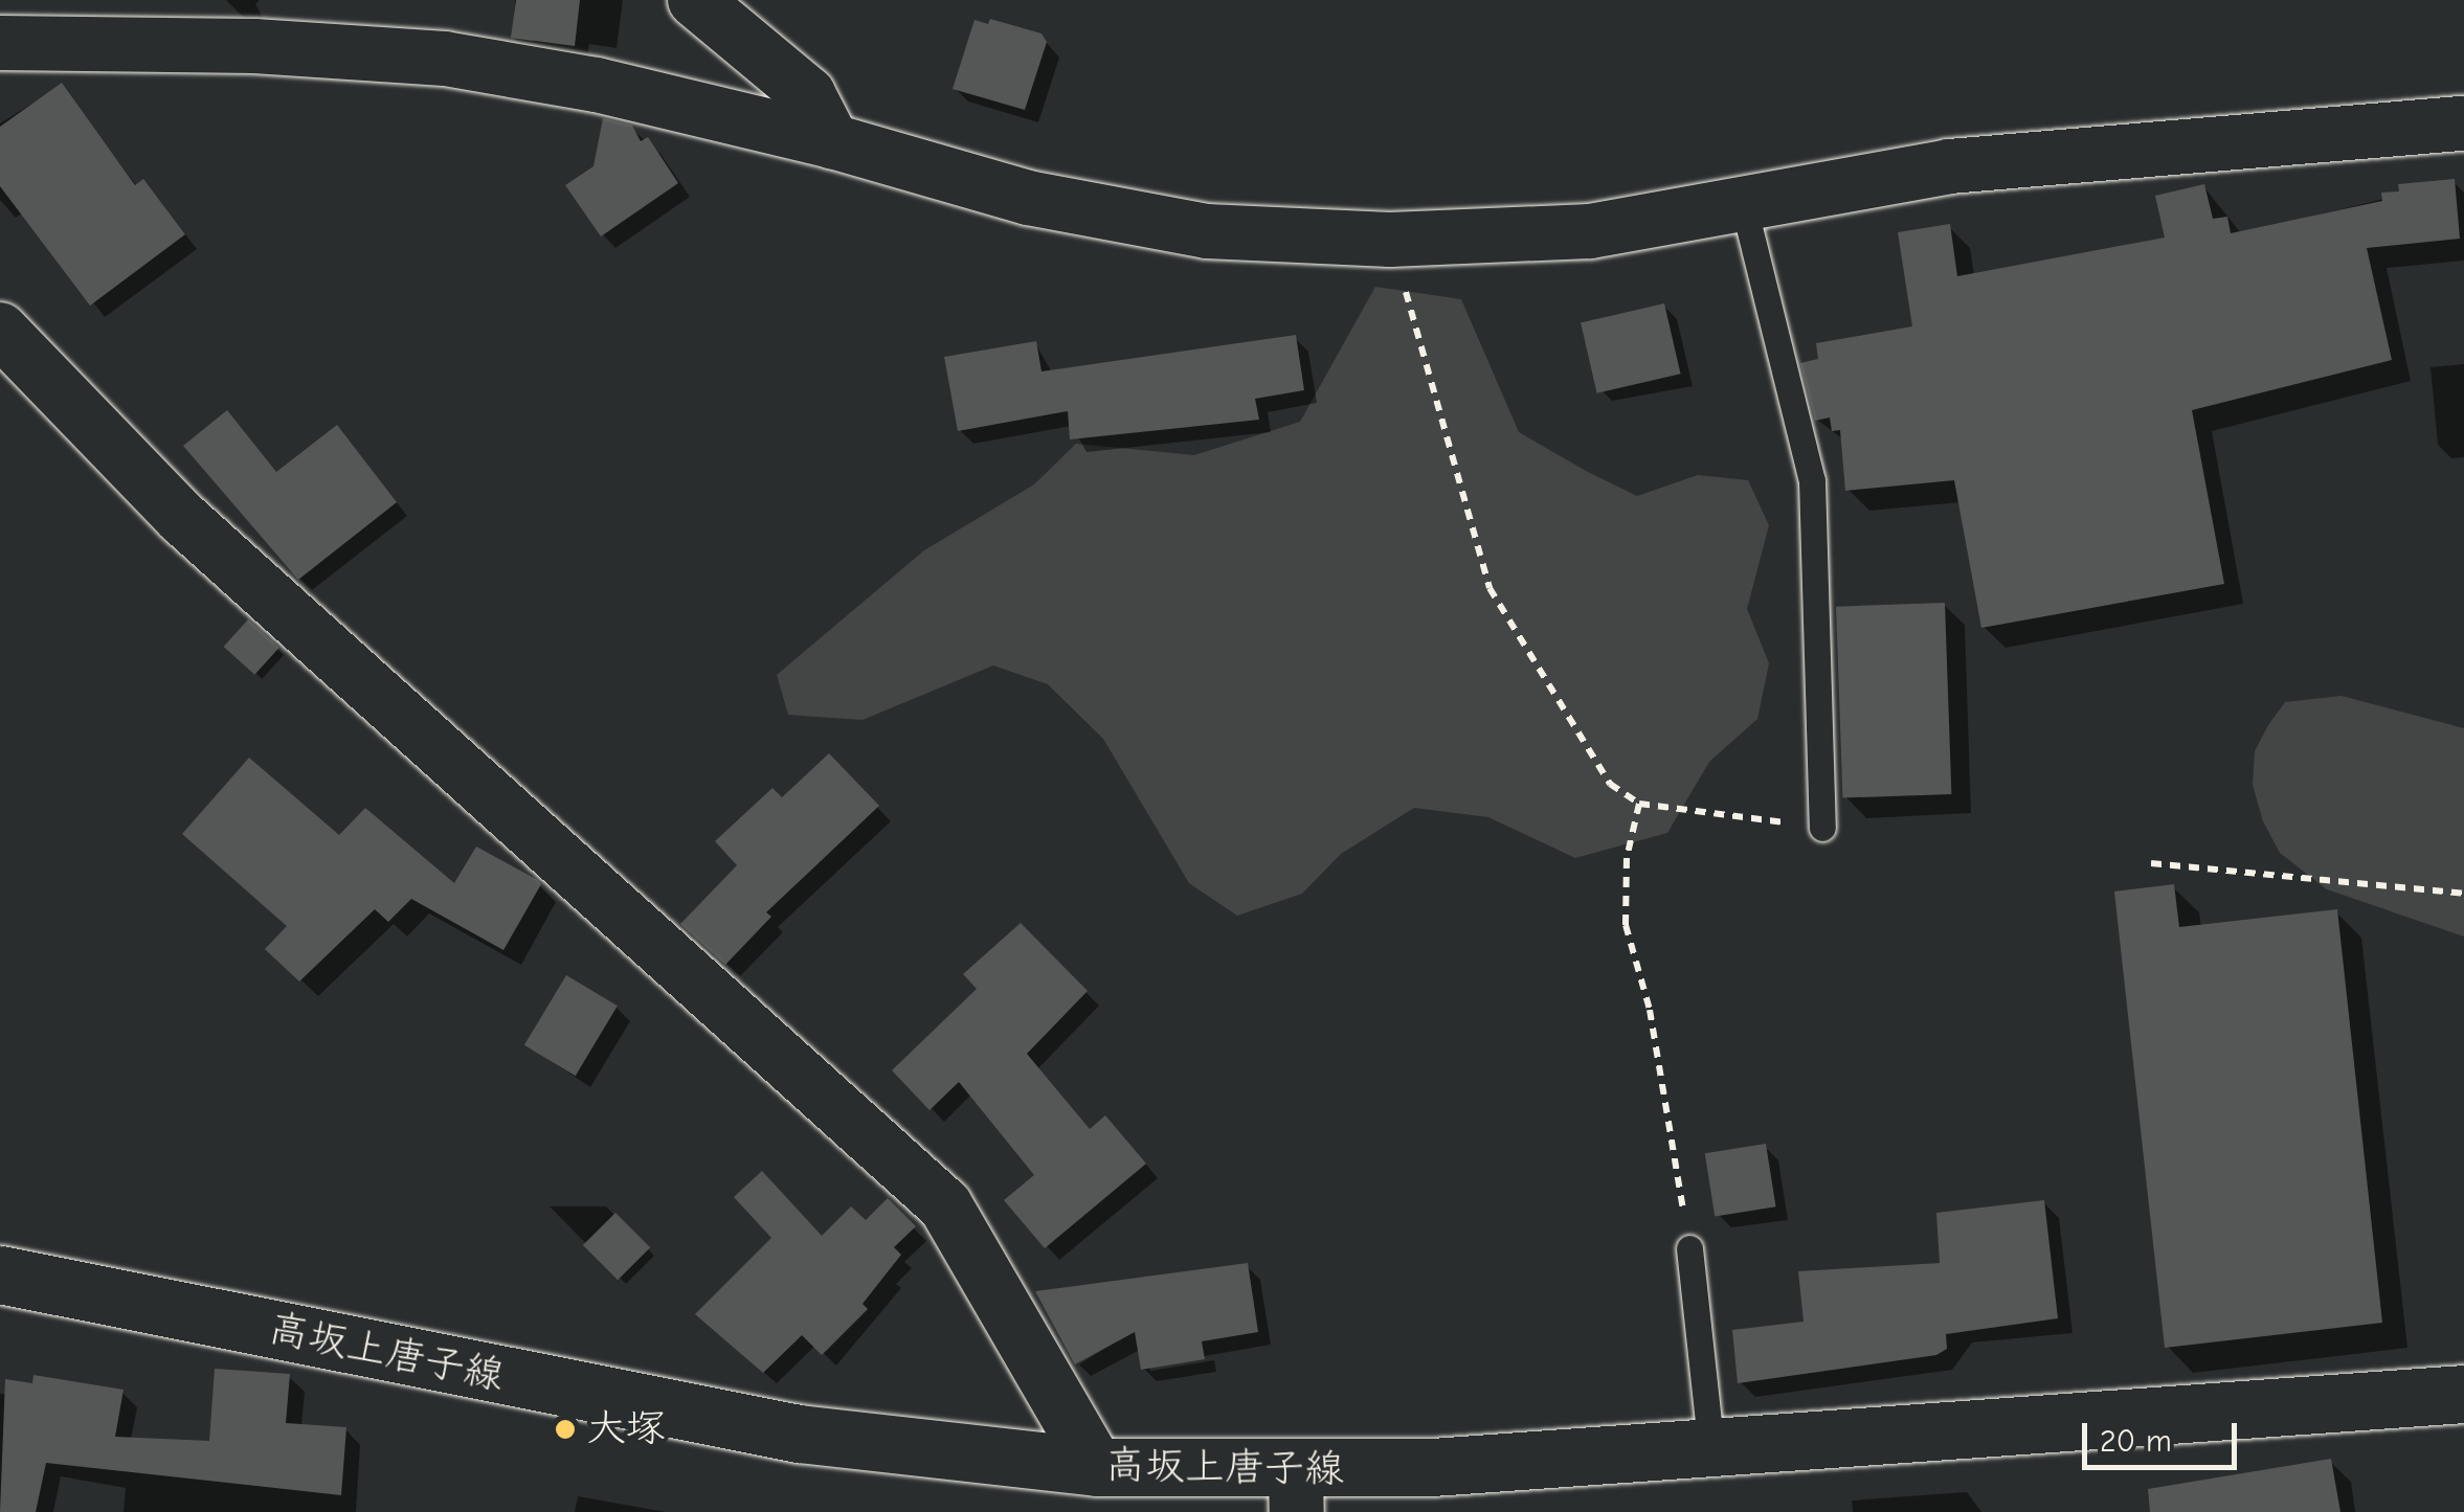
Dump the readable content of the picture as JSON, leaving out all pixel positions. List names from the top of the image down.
{
  "streets": {
    "main road": ["高坂上唐子線"]
  },
  "places": ["大塚"],
  "scale_bar": "20 m"
}
